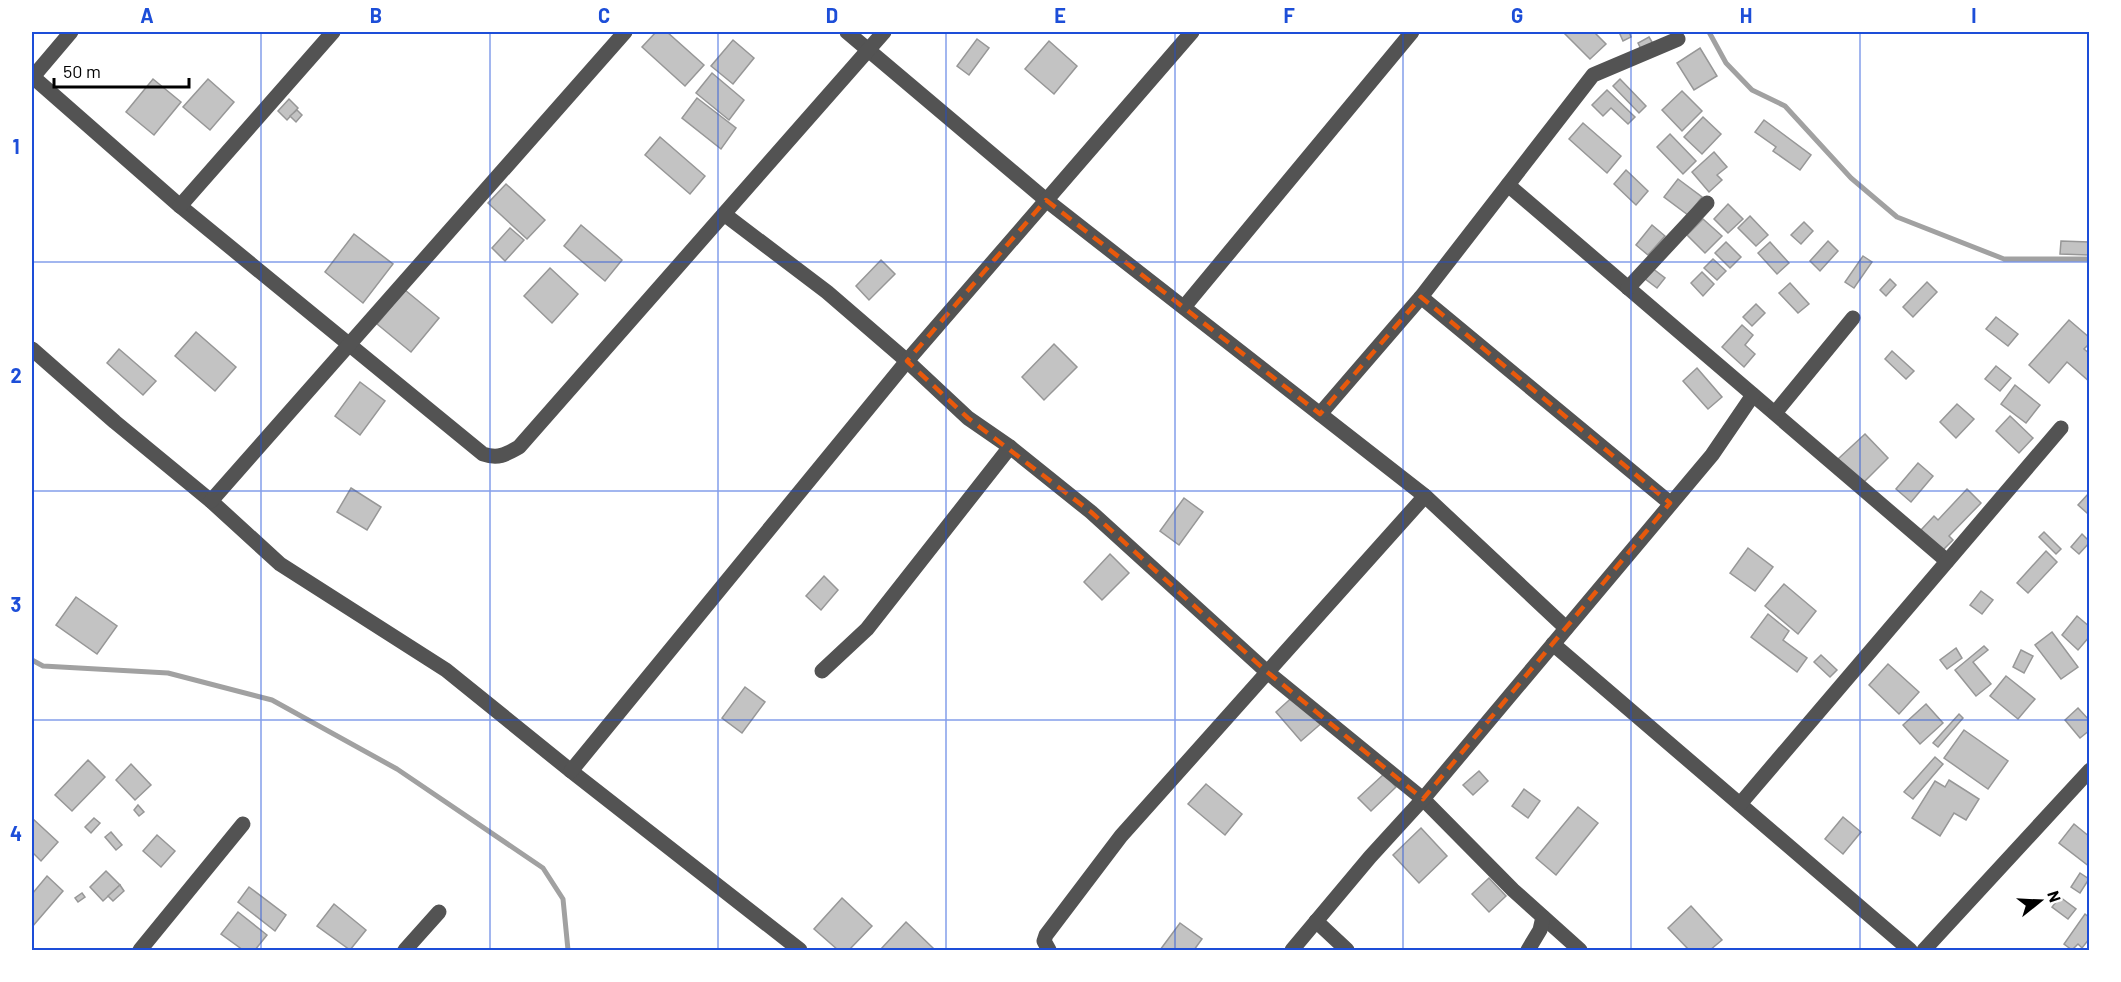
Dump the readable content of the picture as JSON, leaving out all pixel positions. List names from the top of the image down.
{
  "scale_bar": "50 m",
  "north": "right",
  "grid": {
    "columns": [
      "A",
      "B",
      "C",
      "D",
      "E",
      "F",
      "G",
      "H",
      "I"
    ],
    "rows": [
      "1",
      "2",
      "3",
      "4"
    ]
  }
}
